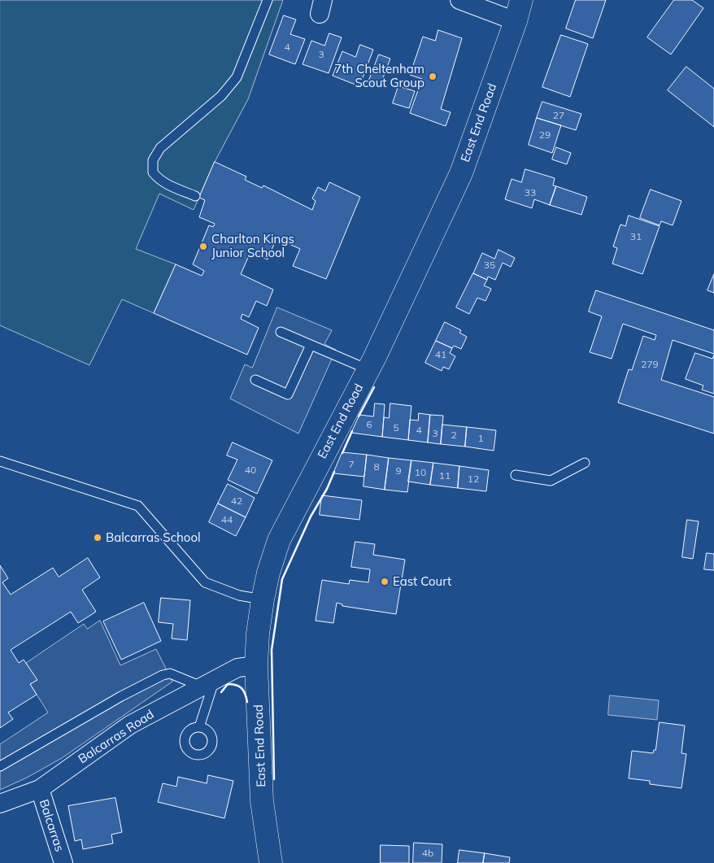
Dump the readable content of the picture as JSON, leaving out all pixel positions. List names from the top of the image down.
{
  "streets": {
    "street": ["East End Road", "Balcarras Road", "Balcarras"]
  },
  "crossings": [
    ["East End Road", "Balcarras Road"],
    ["Balcarras Road", "Balcarras"]
  ],
  "places": [
    "7th Cheltenham Scout Group",
    "Charlton Kings Junior School",
    "Balcarras School",
    "East Court"
  ],
  "house_numbers": [
    "4",
    "3",
    "27",
    "29",
    "33",
    "31",
    "35",
    "41",
    "279",
    "6",
    "5",
    "4",
    "3",
    "2",
    "1",
    "7",
    "8",
    "40",
    "9",
    "10",
    "11",
    "12",
    "42",
    "44",
    "4b"
  ]
}
